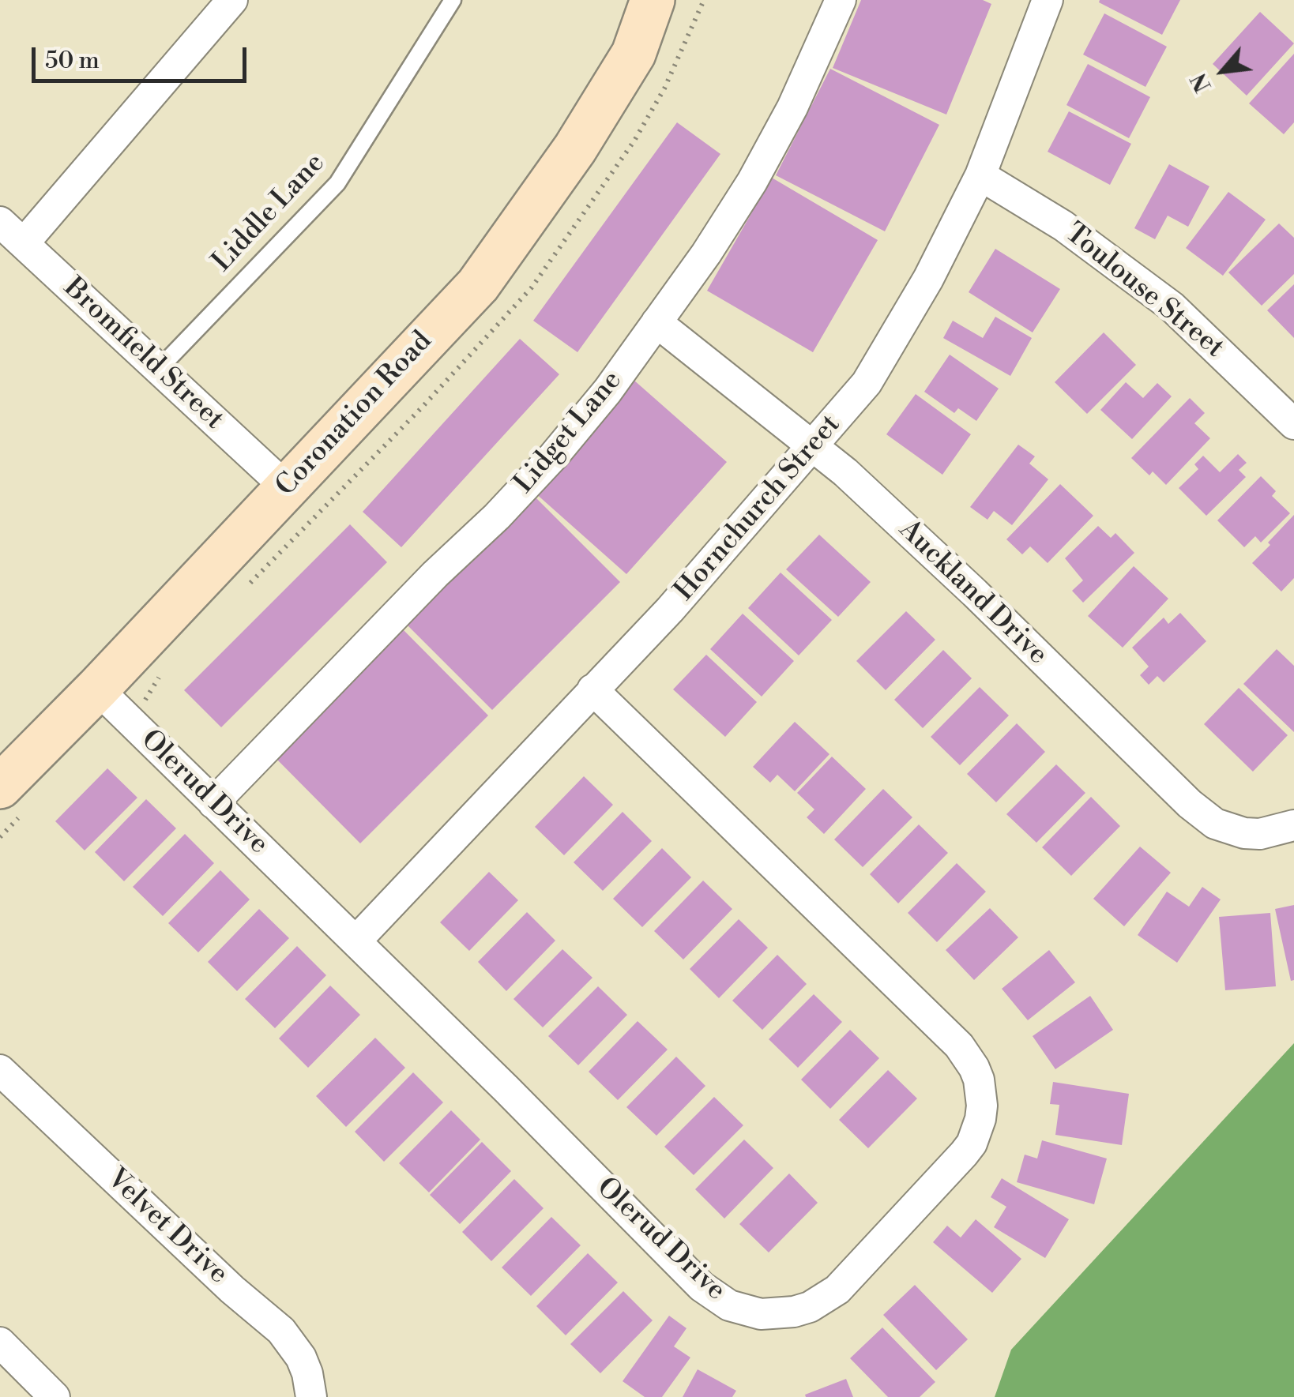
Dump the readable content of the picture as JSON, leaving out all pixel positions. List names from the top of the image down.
{
  "streets": {
    "street": [
      "Toulouse Street",
      "Bromfield Street",
      "Coronation Road",
      "Lidget Lane",
      "Hornchurch Street",
      "Auckland Drive",
      "Olerud Drive",
      "Velvet Drive"
    ],
    "lane": ["Liddle Lane"]
  },
  "crossings": [
    ["Liddle Lane", "Bromfield Street"],
    ["Toulouse Street", "Hornchurch Street"],
    ["Bromfield Street", "Coronation Road"],
    ["Coronation Road", "Olerud Drive"],
    ["Lidget Lane", "Auckland Drive"],
    ["Lidget Lane", "Olerud Drive"],
    ["Hornchurch Street", "Auckland Drive"],
    ["Hornchurch Street", "Olerud Drive"]
  ],
  "scale_bar": "50 m",
  "north": "bottom left"
}
